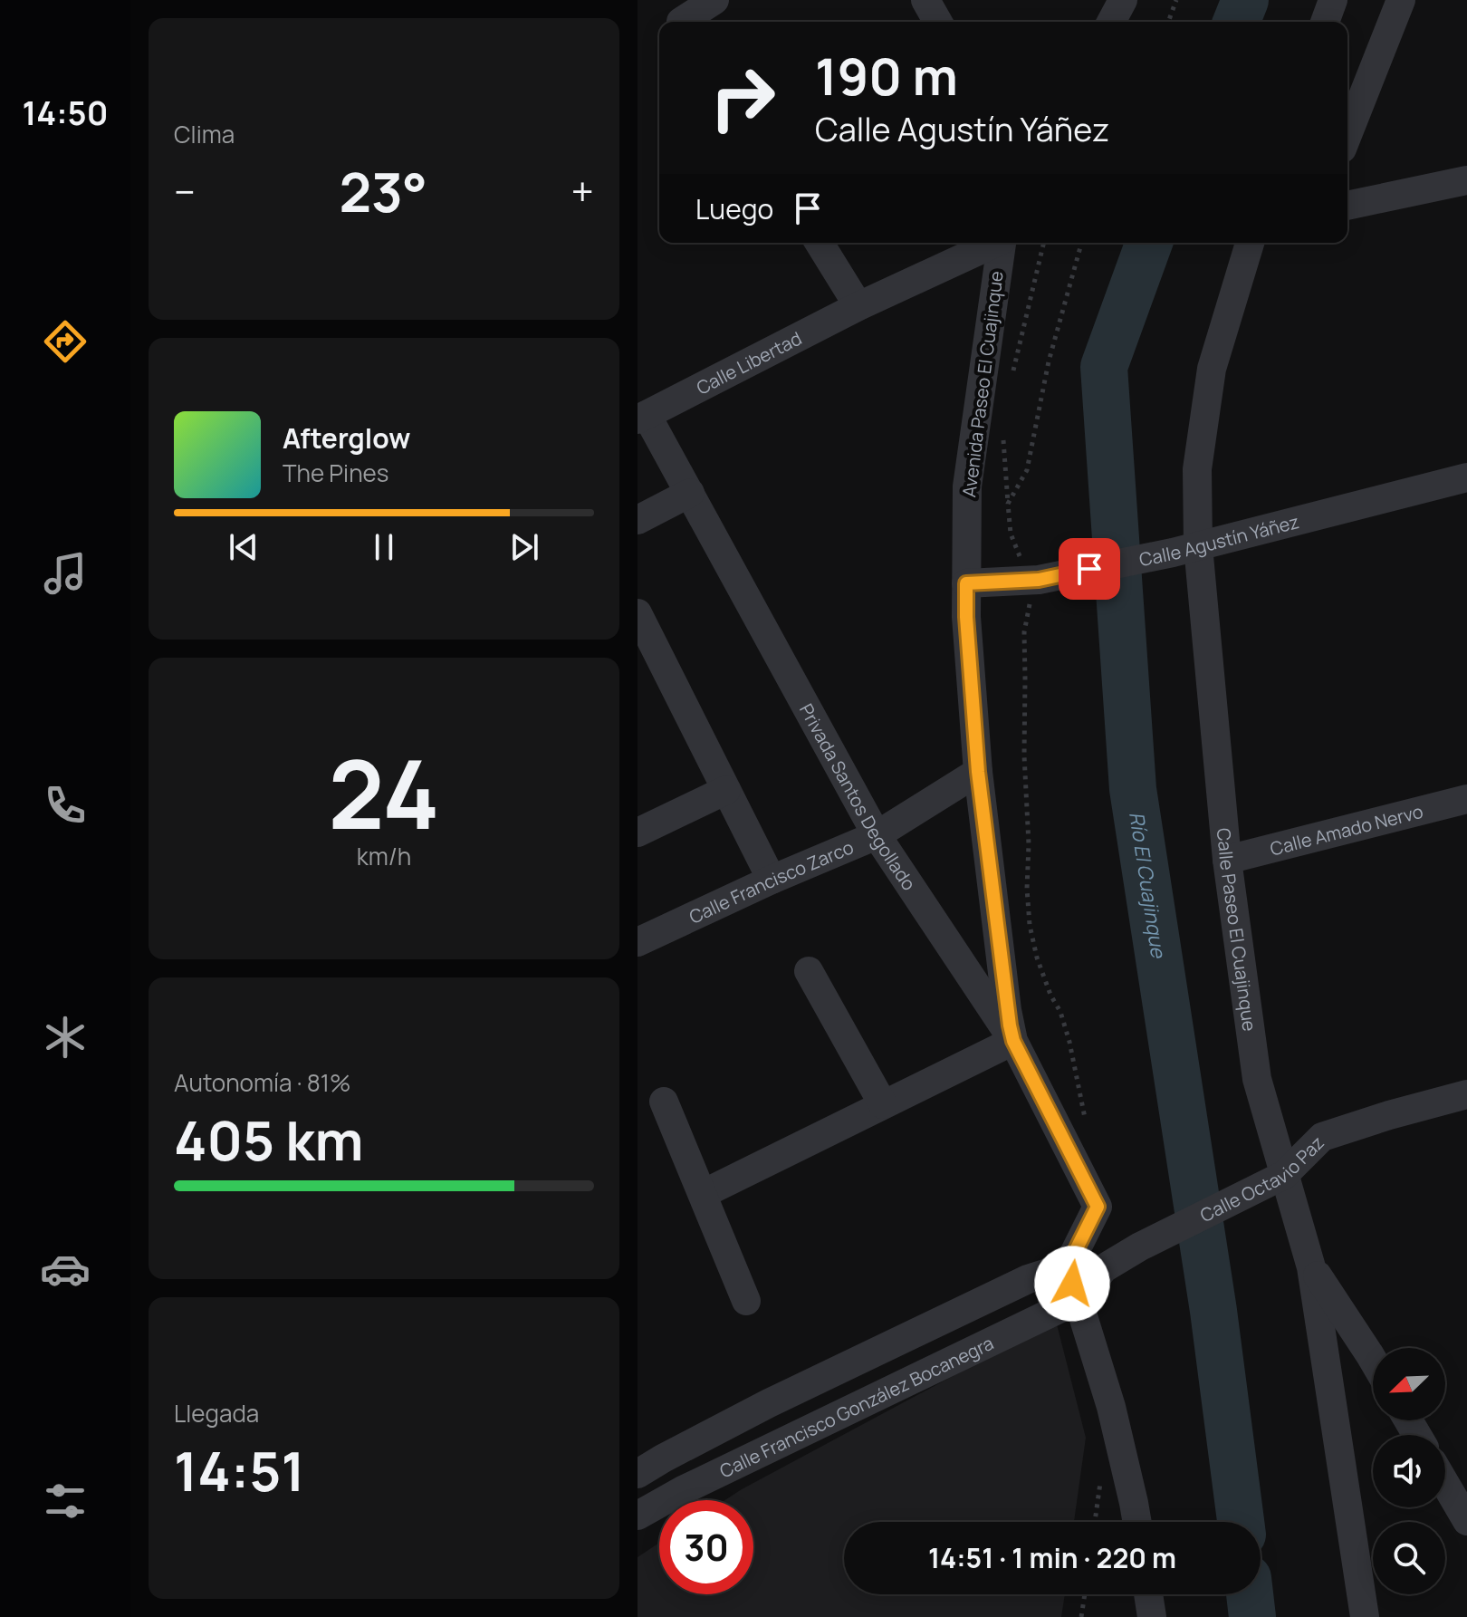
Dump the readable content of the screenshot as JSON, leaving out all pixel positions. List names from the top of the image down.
{
  "streets": {
    "street": [
      "Calle Libertad",
      "Avenida Paseo El Cuajinque",
      "Calle Agustín Yáñez",
      "Privada Santos Degollado",
      "Calle Amado Nervo",
      "Calle Francisco Zarco",
      "Calle Paseo El Cuajinque",
      "Calle Octavio Paz",
      "Calle Francisco González Bocanegra"
    ]
  },
  "crossings": [
    ["Calle Libertad", "Privada Santos Degollado"],
    ["Avenida Paseo El Cuajinque", "Calle Agustín Yáñez"],
    ["Avenida Paseo El Cuajinque", "Privada Santos Degollado"],
    ["Avenida Paseo El Cuajinque", "Calle Francisco Zarco"],
    ["Calle Agustín Yáñez", "Calle Paseo El Cuajinque"],
    ["Privada Santos Degollado", "Calle Francisco Zarco"],
    ["Calle Amado Nervo", "Calle Paseo El Cuajinque"],
    ["Calle Paseo El Cuajinque", "Calle Octavio Paz"],
    ["Calle Octavio Paz", "Calle Francisco González Bocanegra"]
  ],
  "water": ["Río El Cuajinque"],
  "north": "bottom left",
  "page": {
    "tabs": "14:50",
    "tile": [
      "Clima",
      ["24", "km/h"],
      ["Autonomía · 81%", "405 km"],
      ["Llegada", "14:51"]
    ],
    "turn": ["190 m", "Calle Agustín Yáñez"],
    "heat": ["−", "23°", "+"],
    "then": "Luego",
    "song": ["Afterglow", "The Pines"],
    "limit": "30",
    "trip": "14:51 · 1 min · 220 m"
  }
}
